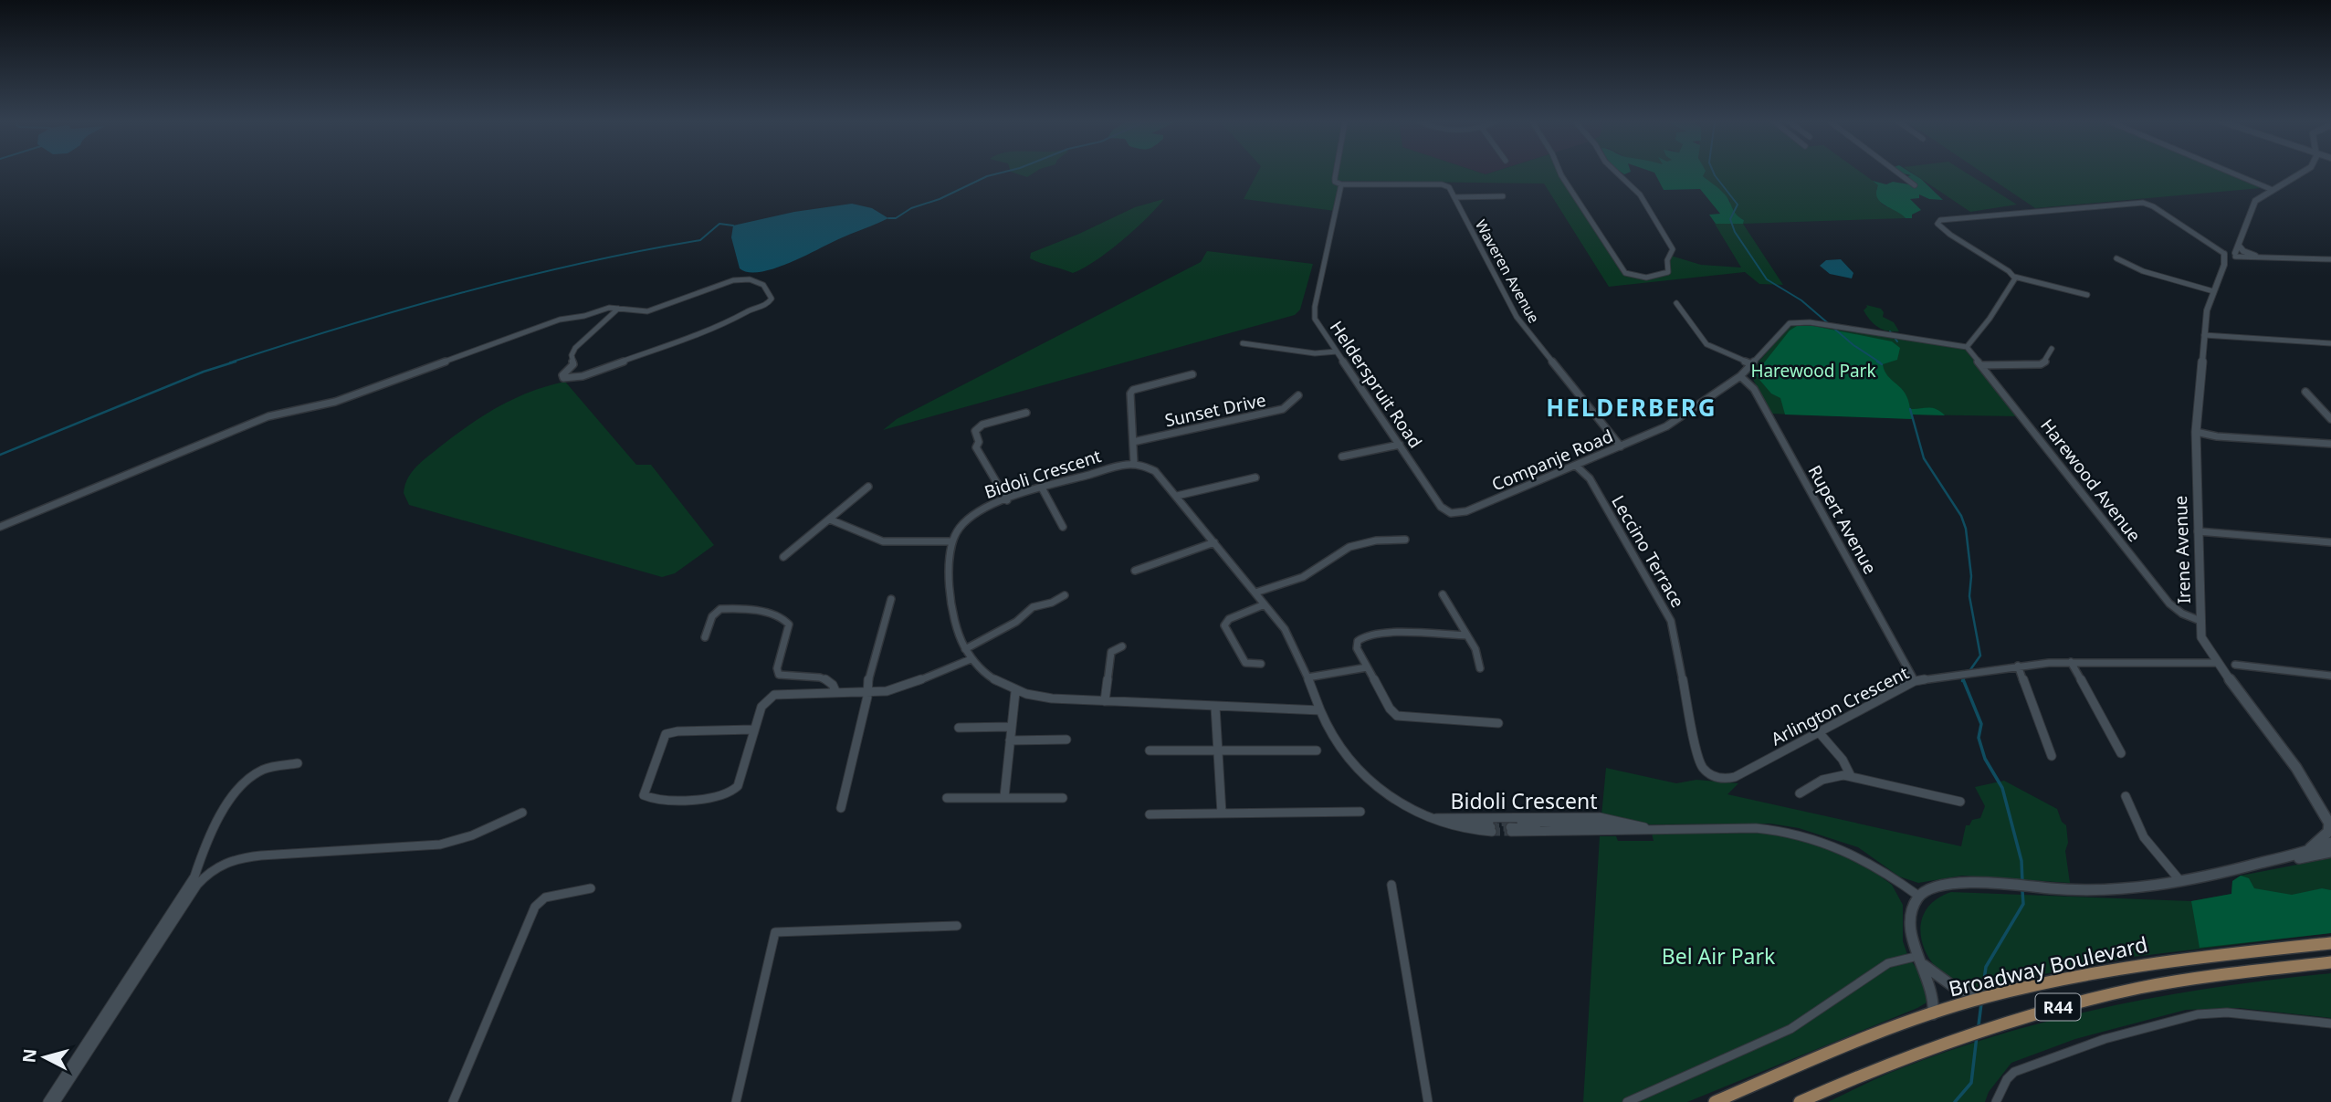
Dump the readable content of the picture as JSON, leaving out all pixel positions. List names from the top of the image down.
{
  "streets": {
    "main road": ["Broadway Boulevard", "R44"],
    "street": [
      "Waveren Avenue",
      "Helderspruit Road",
      "Sunset Drive",
      "Companje Road",
      "Bidoli Crescent",
      "Harewood Avenue",
      "Rupert Avenue",
      "Irene Avenue",
      "Leccino Terrace",
      "Arlington Crescent"
    ]
  },
  "crossings": [
    ["Waveren Avenue", "Companje Road"],
    ["Helderspruit Road", "Companje Road"],
    ["Companje Road", "Harewood Avenue"],
    ["Companje Road", "Rupert Avenue"],
    ["Companje Road", "Leccino Terrace"],
    ["Harewood Avenue", "Irene Avenue"],
    ["Rupert Avenue", "Arlington Crescent"],
    ["Irene Avenue", "Arlington Crescent"],
    ["Leccino Terrace", "Arlington Crescent"]
  ],
  "districts": ["HELDERBERG"],
  "parks": ["Harewood Park", "Bel Air Park"],
  "north": "left"
}
